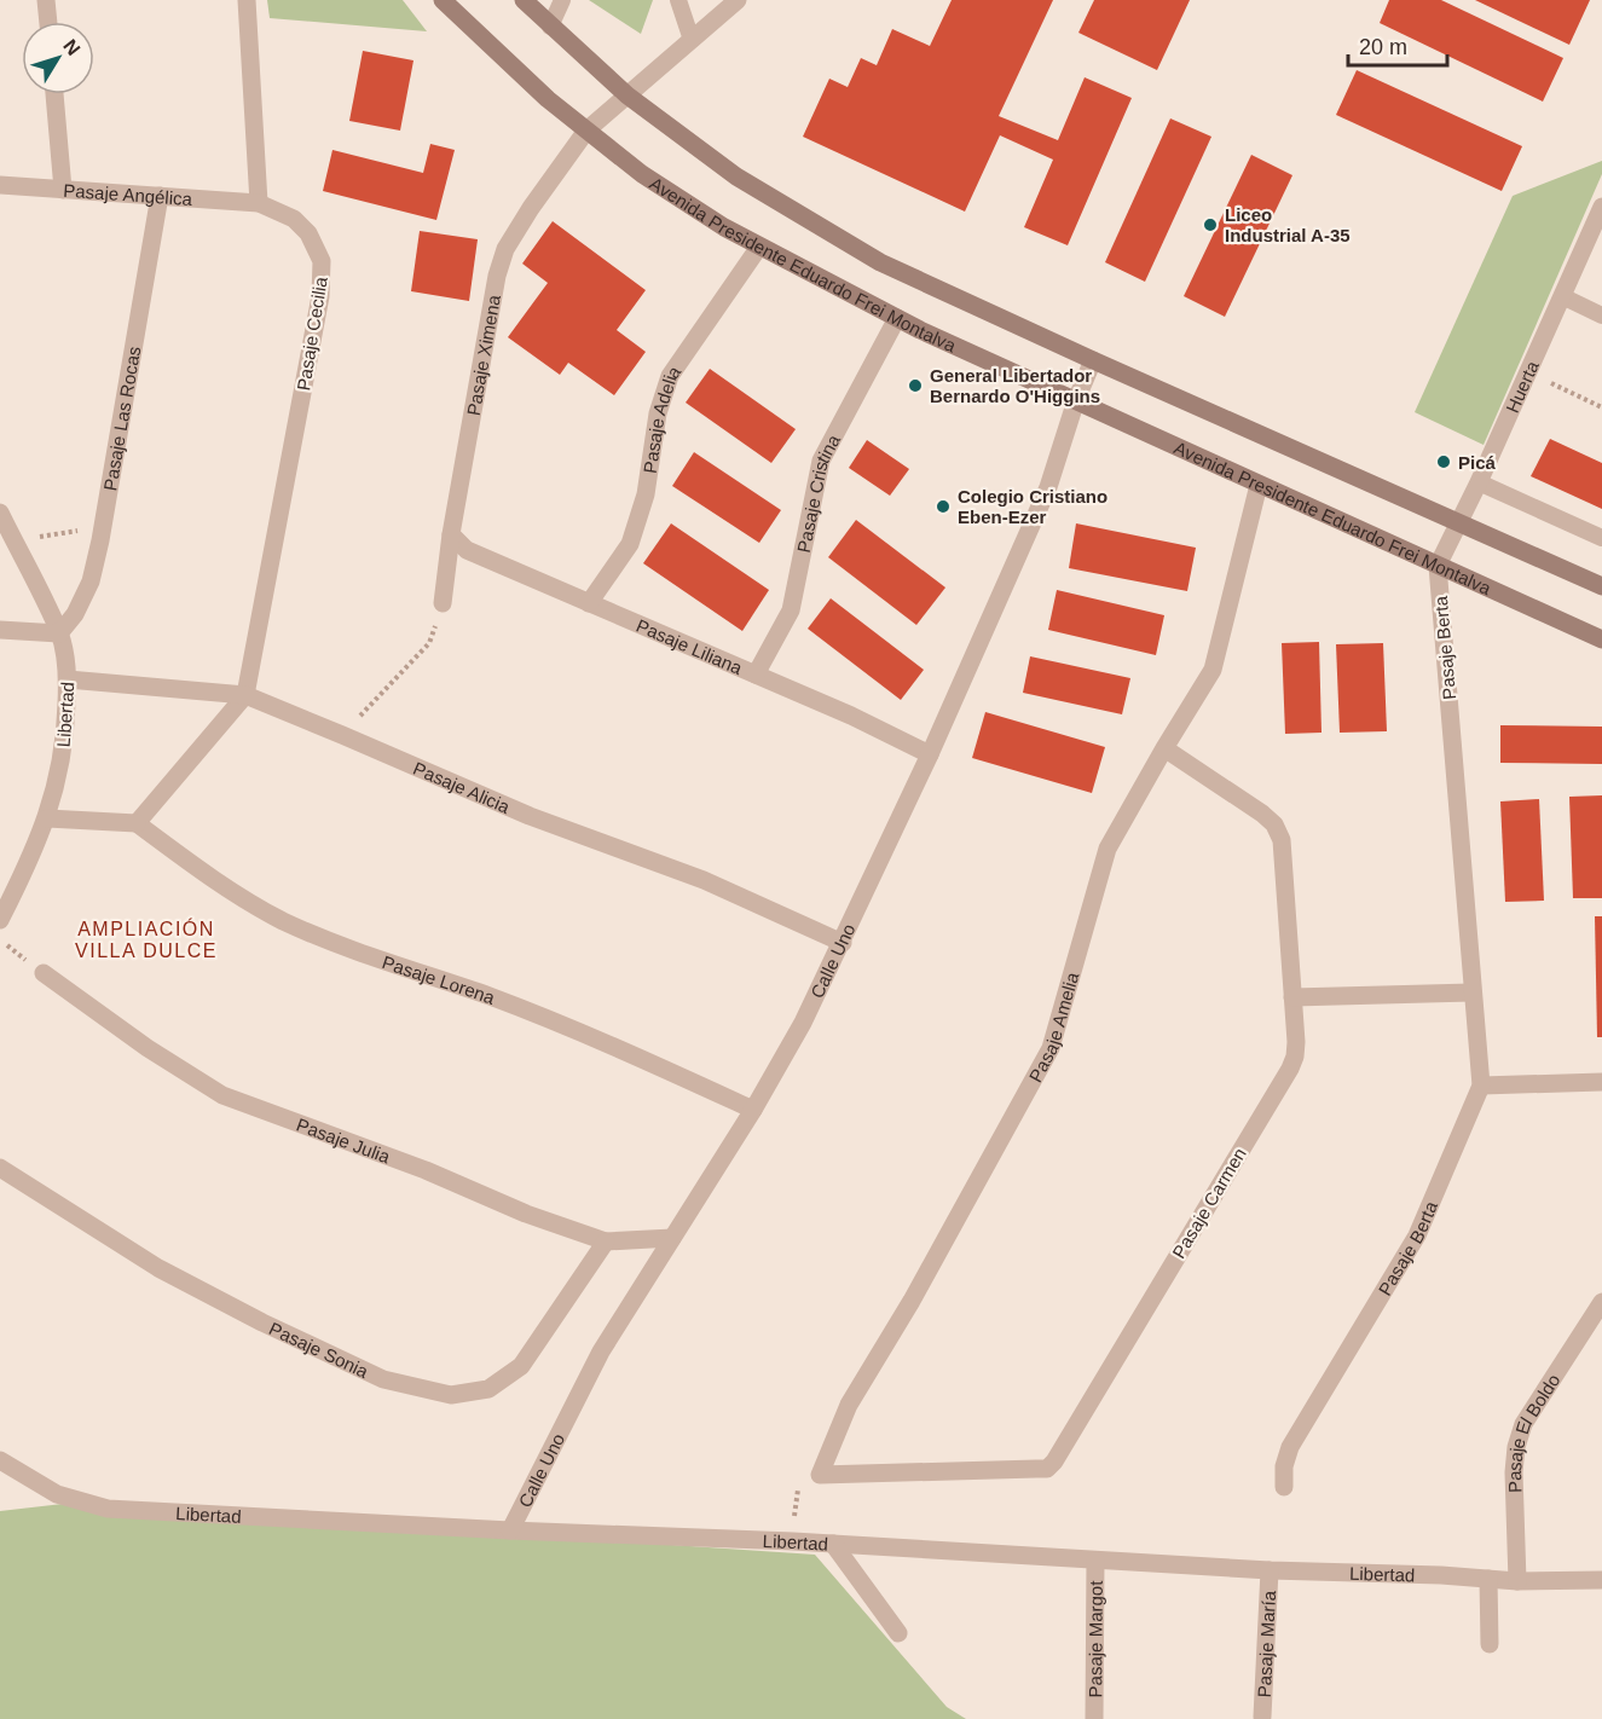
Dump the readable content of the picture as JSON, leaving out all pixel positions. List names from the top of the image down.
{
  "streets": {
    "main road": ["Avenida Presidente Eduardo Frei Montalva"],
    "street": [
      "Pasaje Angélica",
      "Pasaje Cecilia",
      "Pasaje Ximena",
      "Huerta",
      "Pasaje Las Rocas",
      "Pasaje Adelia",
      "Pasaje Cristina",
      "Pasaje Liliana",
      "Pasaje Berta",
      "Libertad",
      "Pasaje Alicia",
      "Calle Uno",
      "Pasaje Lorena",
      "Pasaje Amelia",
      "Pasaje Julia",
      "Pasaje Carmen",
      "Pasaje Sonia",
      "Pasaje El Boldo",
      "Pasaje Margot",
      "Pasaje María"
    ]
  },
  "crossings": [
    ["Pasaje Angélica", "Pasaje Cecilia"],
    ["Pasaje Angélica", "Pasaje Las Rocas"],
    ["Avenida Presidente Eduardo Frei Montalva", "Pasaje Ximena"],
    ["Avenida Presidente Eduardo Frei Montalva", "Huerta"],
    ["Avenida Presidente Eduardo Frei Montalva", "Pasaje Adelia"],
    ["Avenida Presidente Eduardo Frei Montalva", "Pasaje Cristina"],
    ["Avenida Presidente Eduardo Frei Montalva", "Pasaje Berta"],
    ["Avenida Presidente Eduardo Frei Montalva", "Calle Uno"],
    ["Avenida Presidente Eduardo Frei Montalva", "Pasaje Amelia"],
    ["Pasaje Cecilia", "Pasaje Alicia"],
    ["Pasaje Ximena", "Pasaje Liliana"],
    ["Huerta", "Pasaje Berta"],
    ["Pasaje Las Rocas", "Libertad"],
    ["Pasaje Adelia", "Pasaje Liliana"],
    ["Pasaje Cristina", "Pasaje Liliana"],
    ["Pasaje Liliana", "Calle Uno"],
    ["Libertad", "Pasaje Alicia"],
    ["Libertad", "Calle Uno"],
    ["Libertad", "Pasaje El Boldo"],
    ["Libertad", "Pasaje Margot"],
    ["Libertad", "Pasaje María"],
    ["Pasaje Alicia", "Calle Uno"],
    ["Calle Uno", "Pasaje Lorena"],
    ["Calle Uno", "Pasaje Julia"],
    ["Pasaje Amelia", "Pasaje Carmen"],
    ["Pasaje Julia", "Pasaje Sonia"]
  ],
  "districts": ["AMPLIACIÓN VILLA DULCE"],
  "places": [
    "Liceo Industrial A-35",
    "General Libertador Bernardo O'Higgins",
    "Picá",
    "Colegio Cristiano Eben-Ezer"
  ],
  "scale_bar": "20 m",
  "north": "top right"
}
